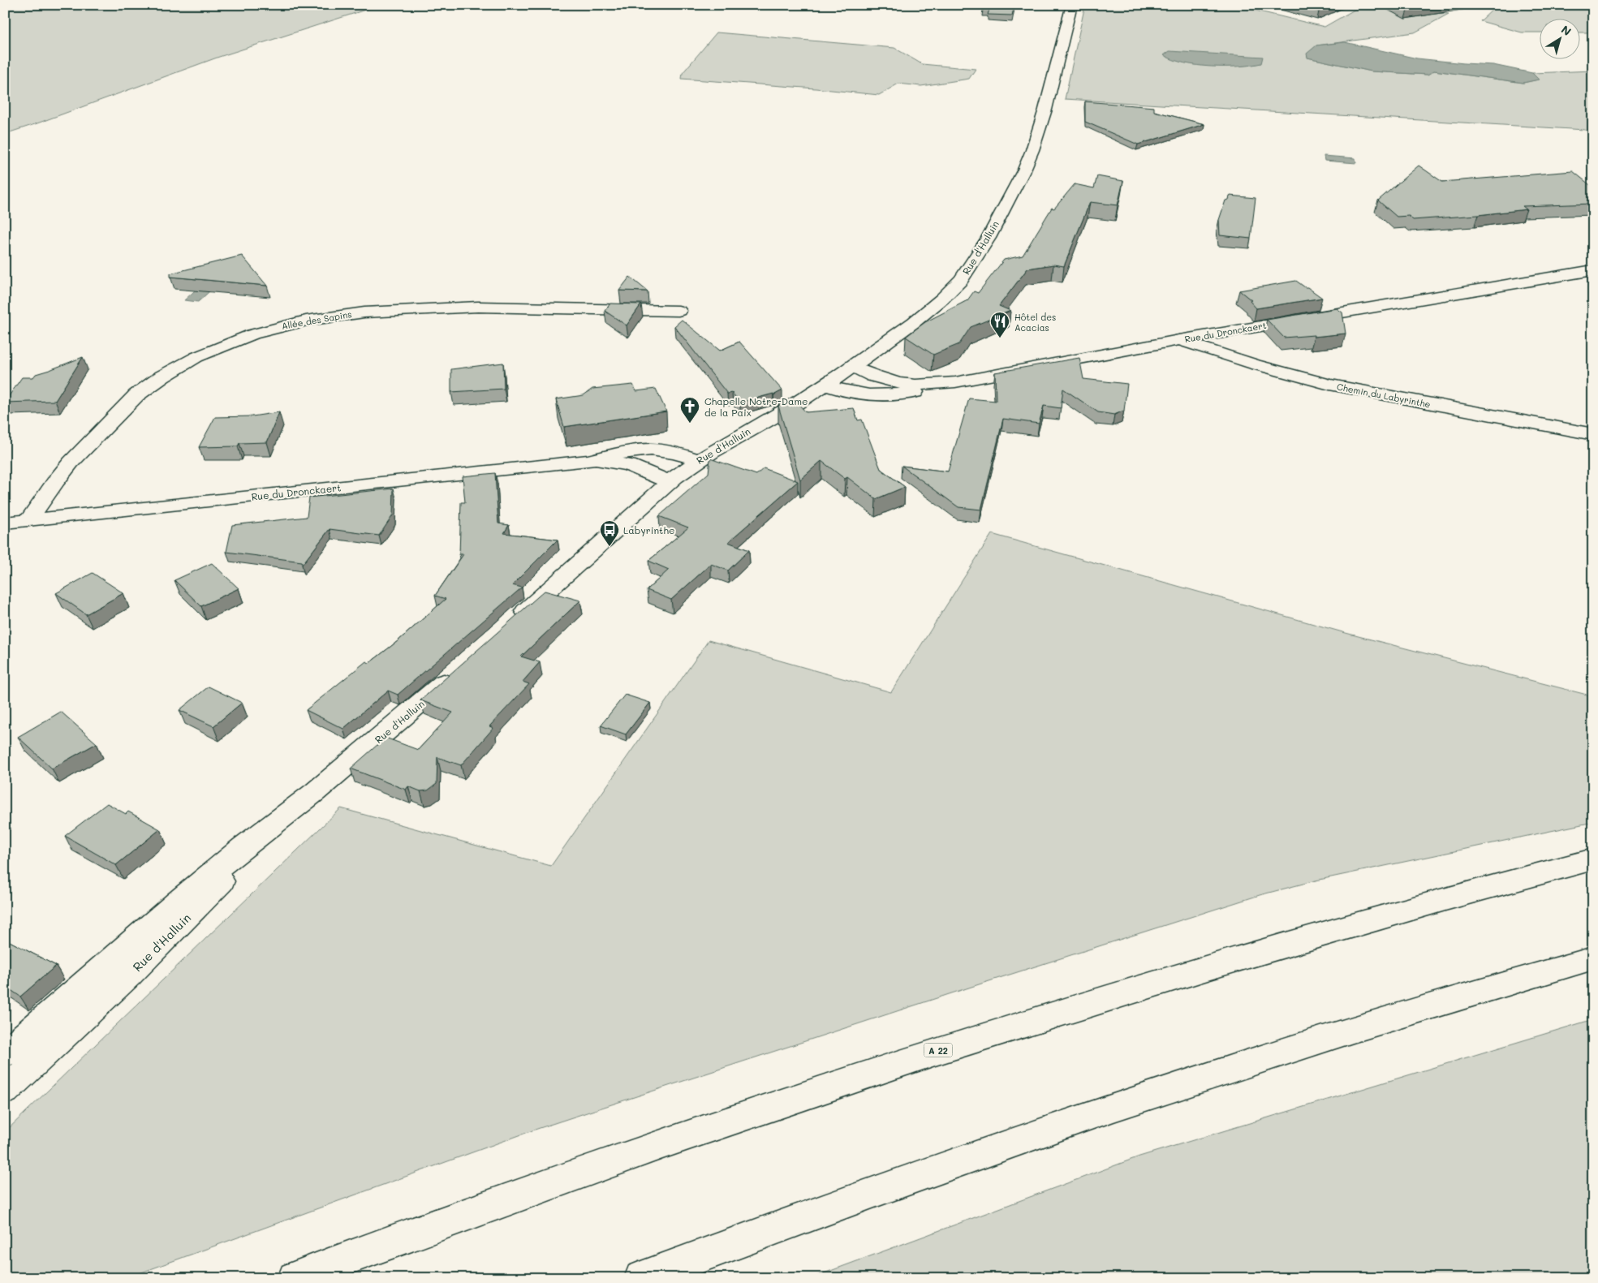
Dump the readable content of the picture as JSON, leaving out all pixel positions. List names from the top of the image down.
{
  "streets": {
    "main road": [
      "Rue d'Halluin",
      "Allée des Sapins",
      "Rue du Dronckaert",
      "Chemin du Labyrinthe",
      "A 22"
    ]
  },
  "crossings": [
    ["Rue d'Halluin", "Rue du Dronckaert"],
    ["Allée des Sapins", "Rue du Dronckaert"],
    ["Rue du Dronckaert", "Chemin du Labyrinthe"]
  ],
  "places": {
    "restaurant": ["Hôtel des Acacias"],
    "church": ["Chapelle Notre-Dame de la Paix"],
    "bus stop": ["Labyrinthe"]
  },
  "north": "top right"
}
